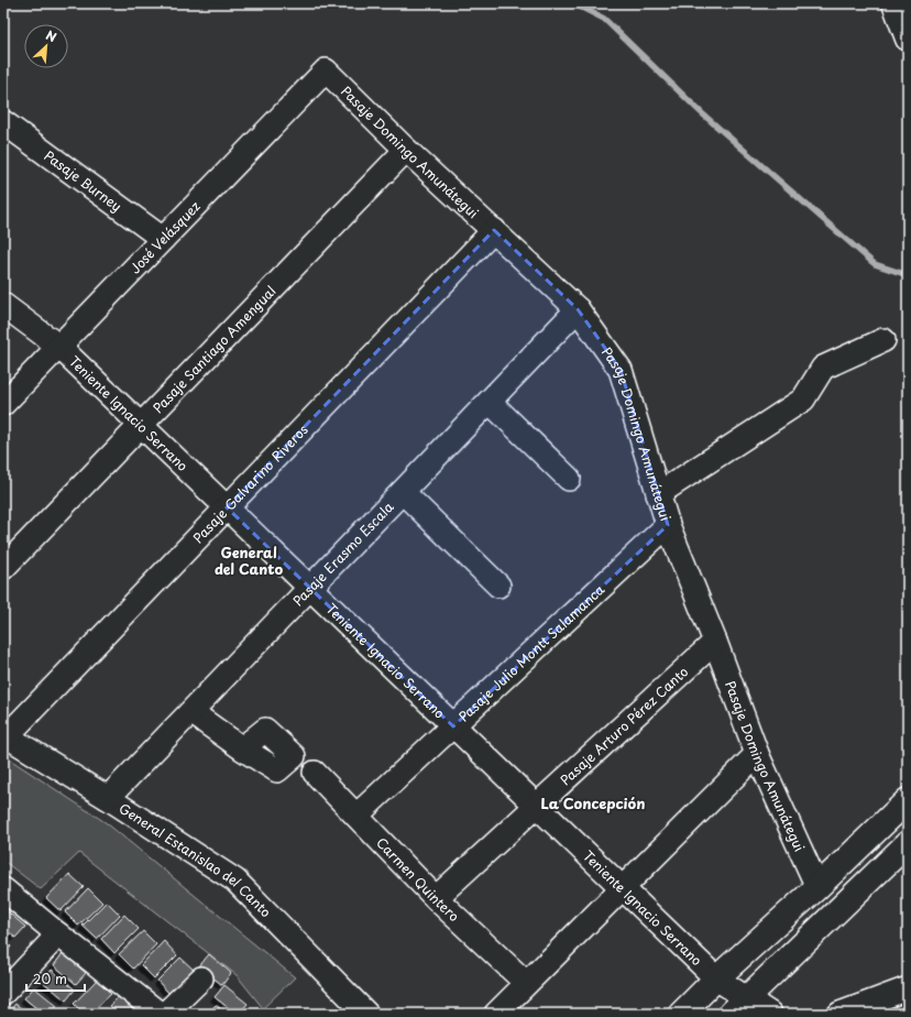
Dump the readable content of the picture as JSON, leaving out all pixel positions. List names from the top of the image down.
{
  "streets": {
    "street": [
      "Pasaje Domingo Amunátegui",
      "Pasaje Burney",
      "José Velásquez",
      "Pasaje Santiago Amengual",
      "Teniente Ignacio Serrano",
      "Pasaje Galvarino Riveros",
      "Pasaje Erasmo Escala",
      "Pasaje Julio Montt Salamanca",
      "Pasaje Arturo Pérez Canto",
      "General Estanislao del Canto",
      "Carmen Quintero"
    ]
  },
  "crossings": [
    ["Pasaje Domingo Amunátegui", "José Velásquez"],
    ["Pasaje Domingo Amunátegui", "Pasaje Santiago Amengual"],
    ["Pasaje Domingo Amunátegui", "Pasaje Galvarino Riveros"],
    ["Pasaje Domingo Amunátegui", "Pasaje Erasmo Escala"],
    ["Pasaje Domingo Amunátegui", "Pasaje Julio Montt Salamanca"],
    ["Pasaje Domingo Amunátegui", "Pasaje Arturo Pérez Canto"],
    ["Pasaje Burney", "José Velásquez"],
    ["José Velásquez", "Teniente Ignacio Serrano"],
    ["Pasaje Santiago Amengual", "Teniente Ignacio Serrano"],
    ["Teniente Ignacio Serrano", "Pasaje Galvarino Riveros"],
    ["Teniente Ignacio Serrano", "Pasaje Erasmo Escala"],
    ["Teniente Ignacio Serrano", "Pasaje Julio Montt Salamanca"],
    ["Teniente Ignacio Serrano", "Pasaje Arturo Pérez Canto"],
    ["Pasaje Galvarino Riveros", "General Estanislao del Canto"],
    ["Pasaje Erasmo Escala", "General Estanislao del Canto"],
    ["Pasaje Julio Montt Salamanca", "Carmen Quintero"],
    ["Pasaje Arturo Pérez Canto", "Carmen Quintero"]
  ],
  "districts": ["General del Canto", "La Concepción"],
  "scale_bar": "20 m",
  "north": "top right"
}
